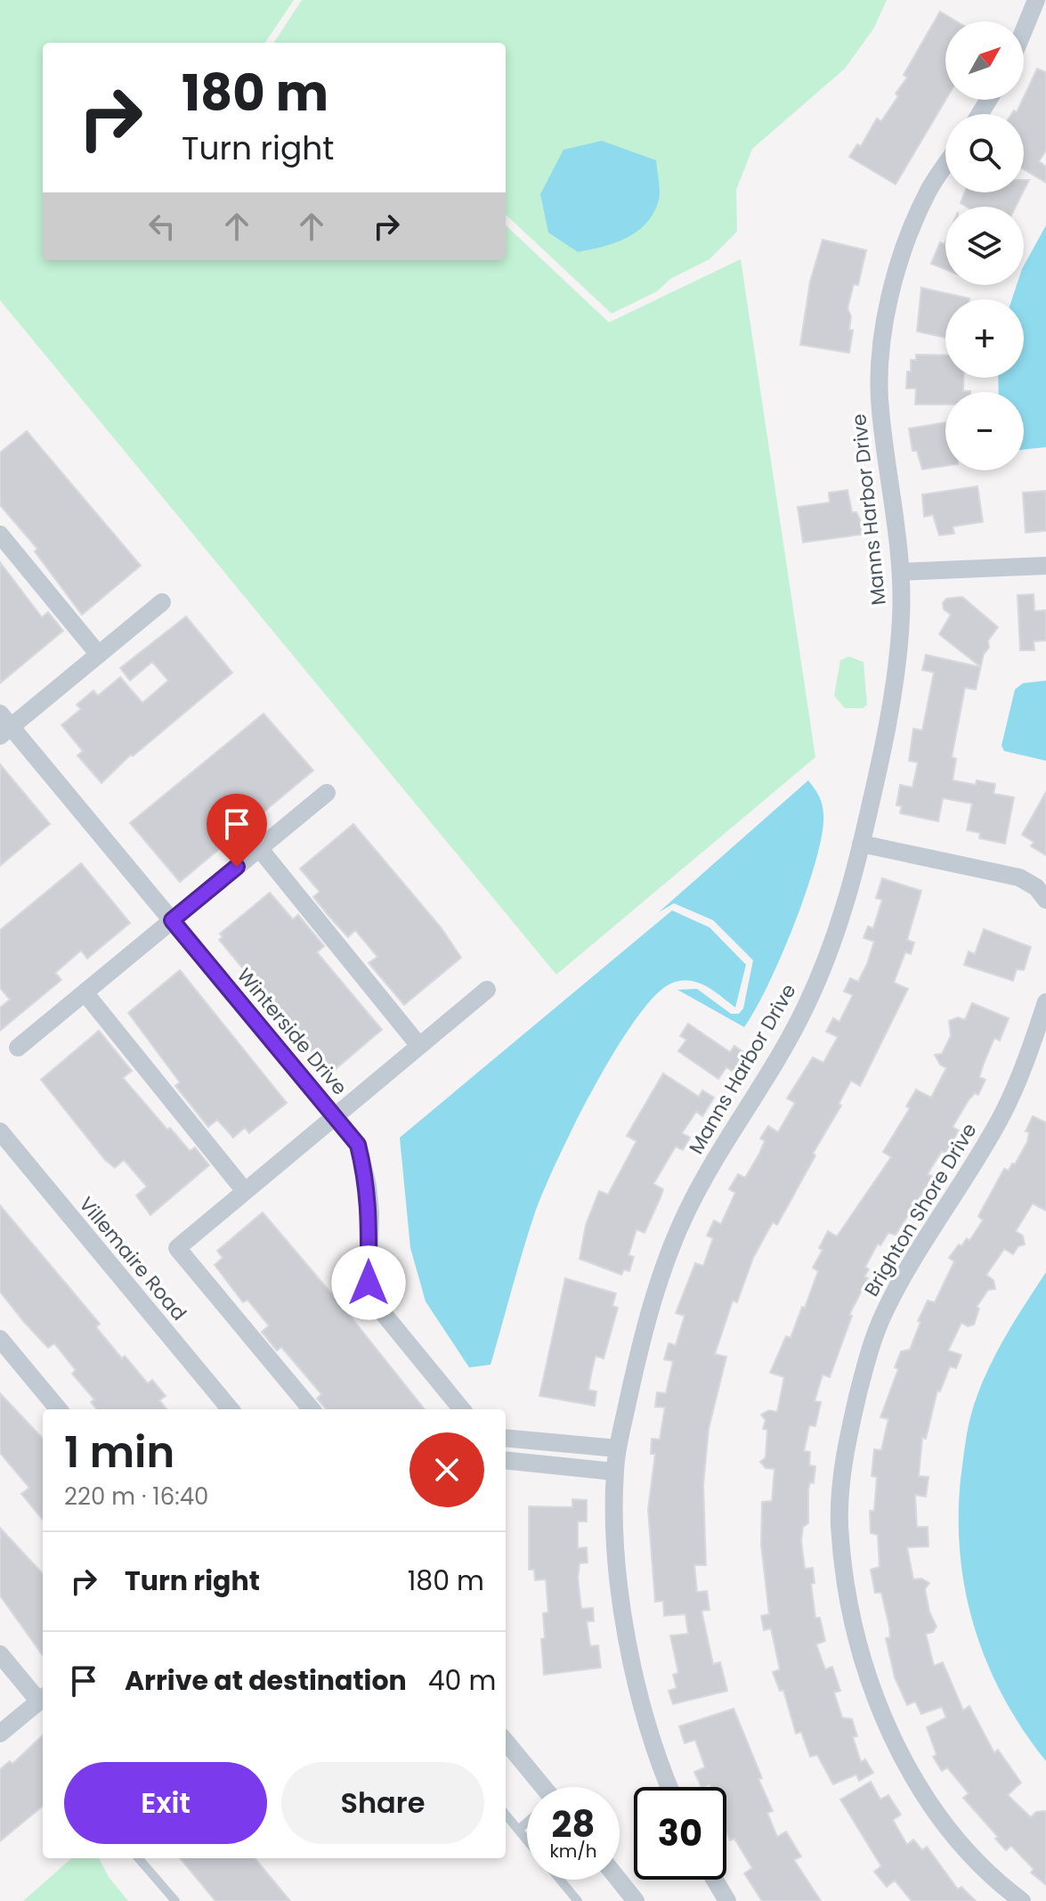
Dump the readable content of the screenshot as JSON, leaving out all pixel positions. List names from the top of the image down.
{
  "streets": {
    "street": [
      "Manns Harbor Drive",
      "Winterside Drive",
      "Brighton Shore Drive",
      "Villemaire Road"
    ]
  },
  "north": "top right",
  "page": {
    "map_buttons": ["+", "−"],
    "turn": ["180 m", "Turn right"],
    "heading": ["1 min", "220 m · 16:40"],
    "list": [
      {
        "name": "Turn right",
        "value": "180 m"
      },
      {
        "name": "Arrive at destination",
        "value": "40 m"
      }
    ],
    "buttons": ["Exit", "Share"],
    "speed": "28 km/h",
    "limit": "30"
  }
}
